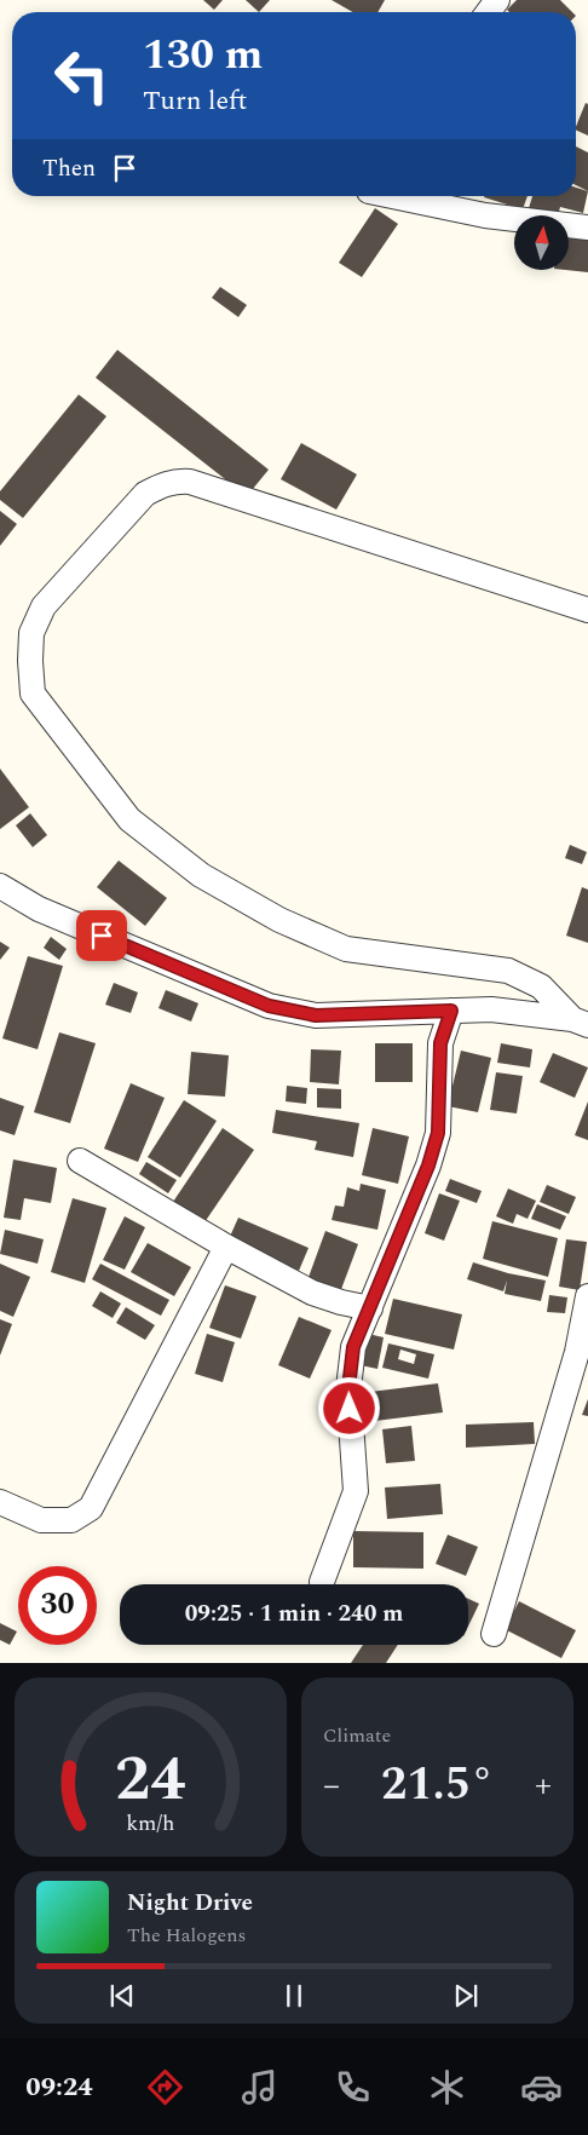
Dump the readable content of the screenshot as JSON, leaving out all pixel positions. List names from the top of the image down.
{
  "north": "top",
  "page": {
    "turn": ["130 m", "Turn left"],
    "then": "Then",
    "limit": "30",
    "trip": "09:25 · 1 min · 240 m",
    "tile": "Climate",
    "heat": ["−", "21.5°", "+"],
    "song": ["Night Drive", "The Halogens"],
    "tabs": "09:24",
    "gauge": ["24", "km/h"]
  }
}
